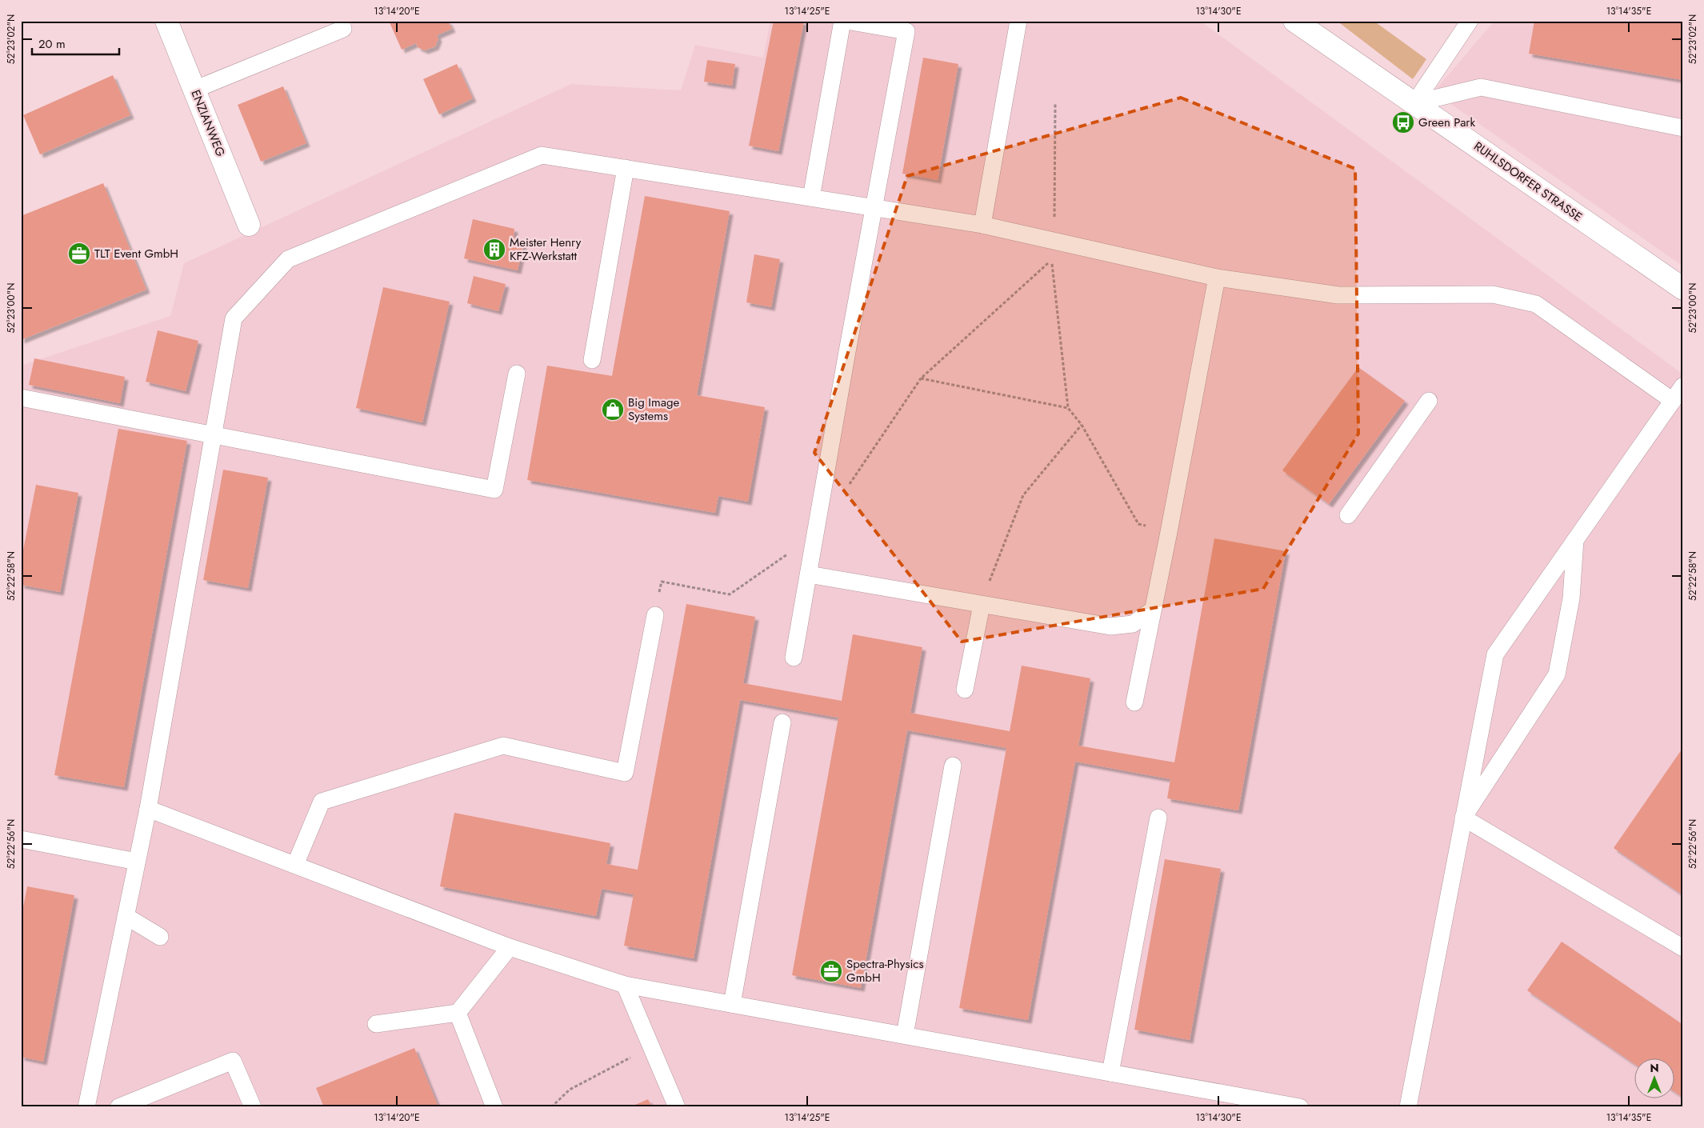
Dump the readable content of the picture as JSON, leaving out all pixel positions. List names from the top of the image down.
{
  "streets": {
    "street": ["ENZIANWEG", "RUHLSDORFER STRASSE"]
  },
  "places": {
    "bus stop": ["Green Park"],
    "building": ["Meister Henry KFZ-Werkstatt"],
    "office": ["TLT Event GmbH", "Spectra-Physics GmbH"],
    "shop": ["Big Image Systems"]
  },
  "scale_bar": "20 m",
  "north": "top",
  "coordinates": [
    "13°14'20\"E",
    "13°14'25\"E",
    "13°14'30\"E",
    "13°14'35\"E",
    "52°23'02\"N",
    "52°23'00\"N",
    "52°22'58\"N",
    "52°22'56\"N"
  ]
}
